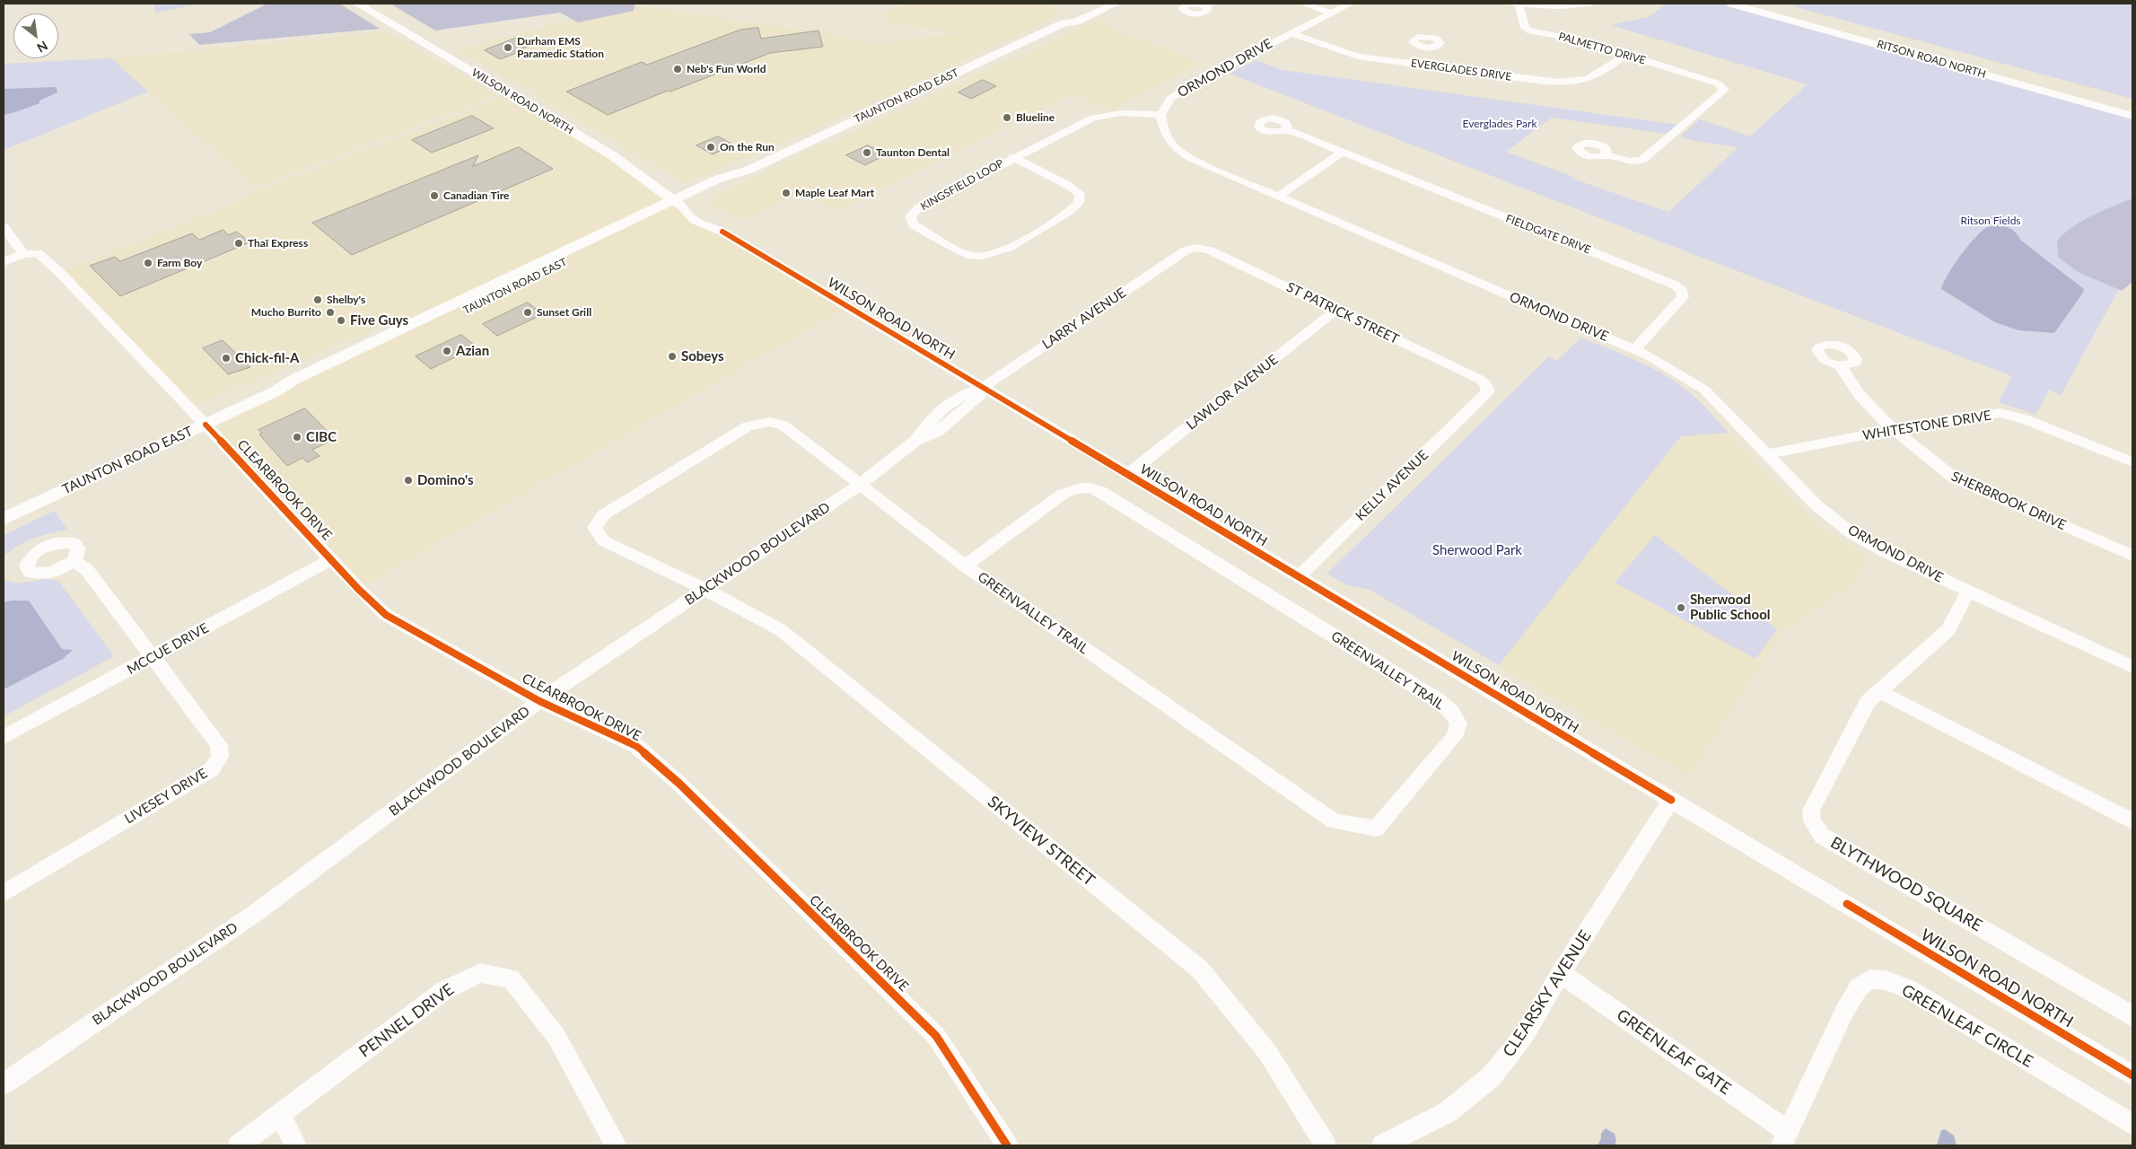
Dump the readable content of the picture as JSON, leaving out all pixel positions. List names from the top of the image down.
{
  "streets": {
    "main road": ["RITSON ROAD NORTH", "TAUNTON ROAD EAST", "WILSON ROAD NORTH"],
    "street": [
      "PALMETTO DRIVE",
      "ORMOND DRIVE",
      "EVERGLADES DRIVE",
      "KINGSFIELD LOOP",
      "FIELDGATE DRIVE",
      "ST PATRICK STREET",
      "LARRY AVENUE",
      "LAWLOR AVENUE",
      "WHITESTONE DRIVE",
      "KELLY AVENUE",
      "CLEARBROOK DRIVE",
      "SHERBROOK DRIVE",
      "BLACKWOOD BOULEVARD",
      "GREENVALLEY TRAIL",
      "MCCUE DRIVE",
      "LIVESEY DRIVE",
      "SKYVIEW STREET",
      "BLYTHWOOD SQUARE",
      "CLEARSKY AVENUE",
      "PENNEL DRIVE",
      "GREENLEAF CIRCLE",
      "GREENLEAF GATE"
    ]
  },
  "crossings": [
    ["PALMETTO DRIVE", "EVERGLADES DRIVE"],
    ["ORMOND DRIVE", "EVERGLADES DRIVE"],
    ["ORMOND DRIVE", "FIELDGATE DRIVE"],
    ["ORMOND DRIVE", "WHITESTONE DRIVE"],
    ["ORMOND DRIVE", "BLYTHWOOD SQUARE"],
    ["TAUNTON ROAD EAST", "WILSON ROAD NORTH"],
    ["TAUNTON ROAD EAST", "CLEARBROOK DRIVE"],
    ["WILSON ROAD NORTH", "LARRY AVENUE"],
    ["WILSON ROAD NORTH", "LAWLOR AVENUE"],
    ["WILSON ROAD NORTH", "KELLY AVENUE"],
    ["WILSON ROAD NORTH", "BLACKWOOD BOULEVARD"],
    ["WILSON ROAD NORTH", "CLEARSKY AVENUE"],
    ["ST PATRICK STREET", "LARRY AVENUE"],
    ["ST PATRICK STREET", "LAWLOR AVENUE"],
    ["ST PATRICK STREET", "KELLY AVENUE"],
    ["LARRY AVENUE", "BLACKWOOD BOULEVARD"],
    ["WHITESTONE DRIVE", "SHERBROOK DRIVE"],
    ["CLEARBROOK DRIVE", "BLACKWOOD BOULEVARD"],
    ["CLEARBROOK DRIVE", "MCCUE DRIVE"],
    ["BLACKWOOD BOULEVARD", "GREENVALLEY TRAIL"],
    ["BLACKWOOD BOULEVARD", "SKYVIEW STREET"],
    ["GREENVALLEY TRAIL", "SKYVIEW STREET"],
    ["MCCUE DRIVE", "LIVESEY DRIVE"],
    ["CLEARSKY AVENUE", "GREENLEAF GATE"],
    ["GREENLEAF CIRCLE", "GREENLEAF GATE"]
  ],
  "parks": ["Everglades Park", "Ritson Fields", "Sherwood Park"],
  "places": [
    "Durham EMS Paramedic Station",
    "Neb's Fun World",
    "Blueline",
    "On the Run",
    "Taunton Dental",
    "Maple Leaf Mart",
    "Canadian Tire",
    "Thaï Express",
    "Farm Boy",
    "Shelby's",
    "Mucho Burrito",
    "Sunset Grill",
    "Five Guys",
    "Azian",
    "Sobeys",
    "Chick-fil-A",
    "CIBC",
    "Domino's",
    "Sherwood Public School"
  ],
  "north": "bottom right"
}
